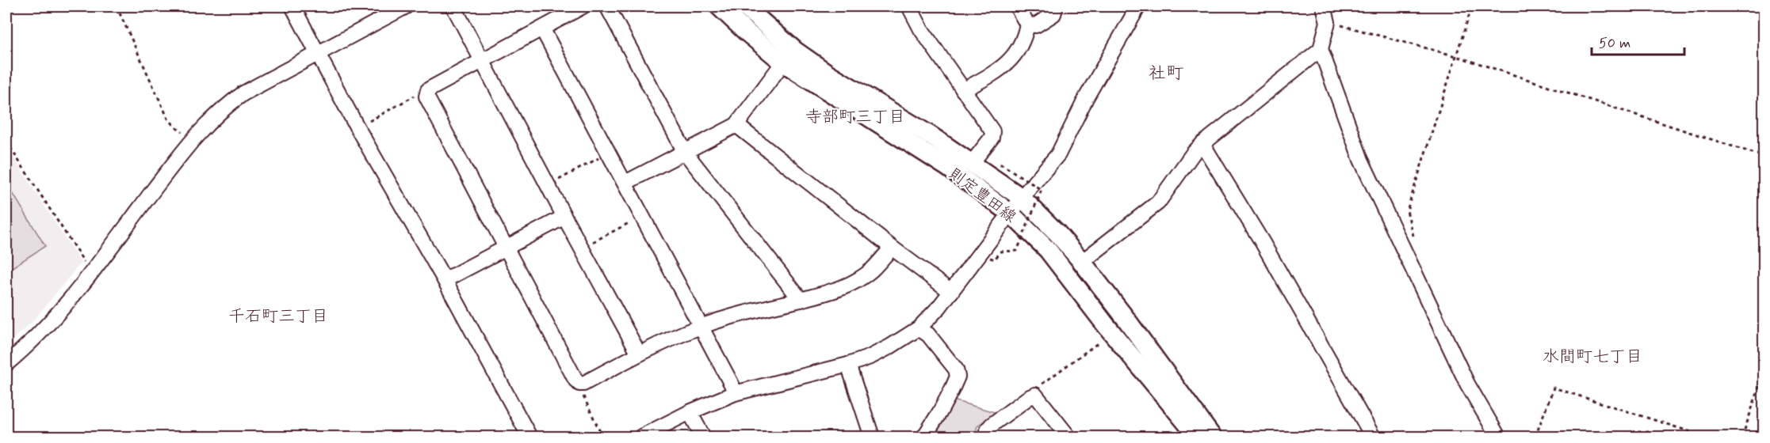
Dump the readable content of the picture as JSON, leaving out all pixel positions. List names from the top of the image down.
{
  "streets": {
    "main road": ["則定豊田線"]
  },
  "districts": [
    "社町",
    "寺部町三丁目",
    "千石町三丁目",
    "水間町七丁目"
  ],
  "scale_bar": "50 m"
}
